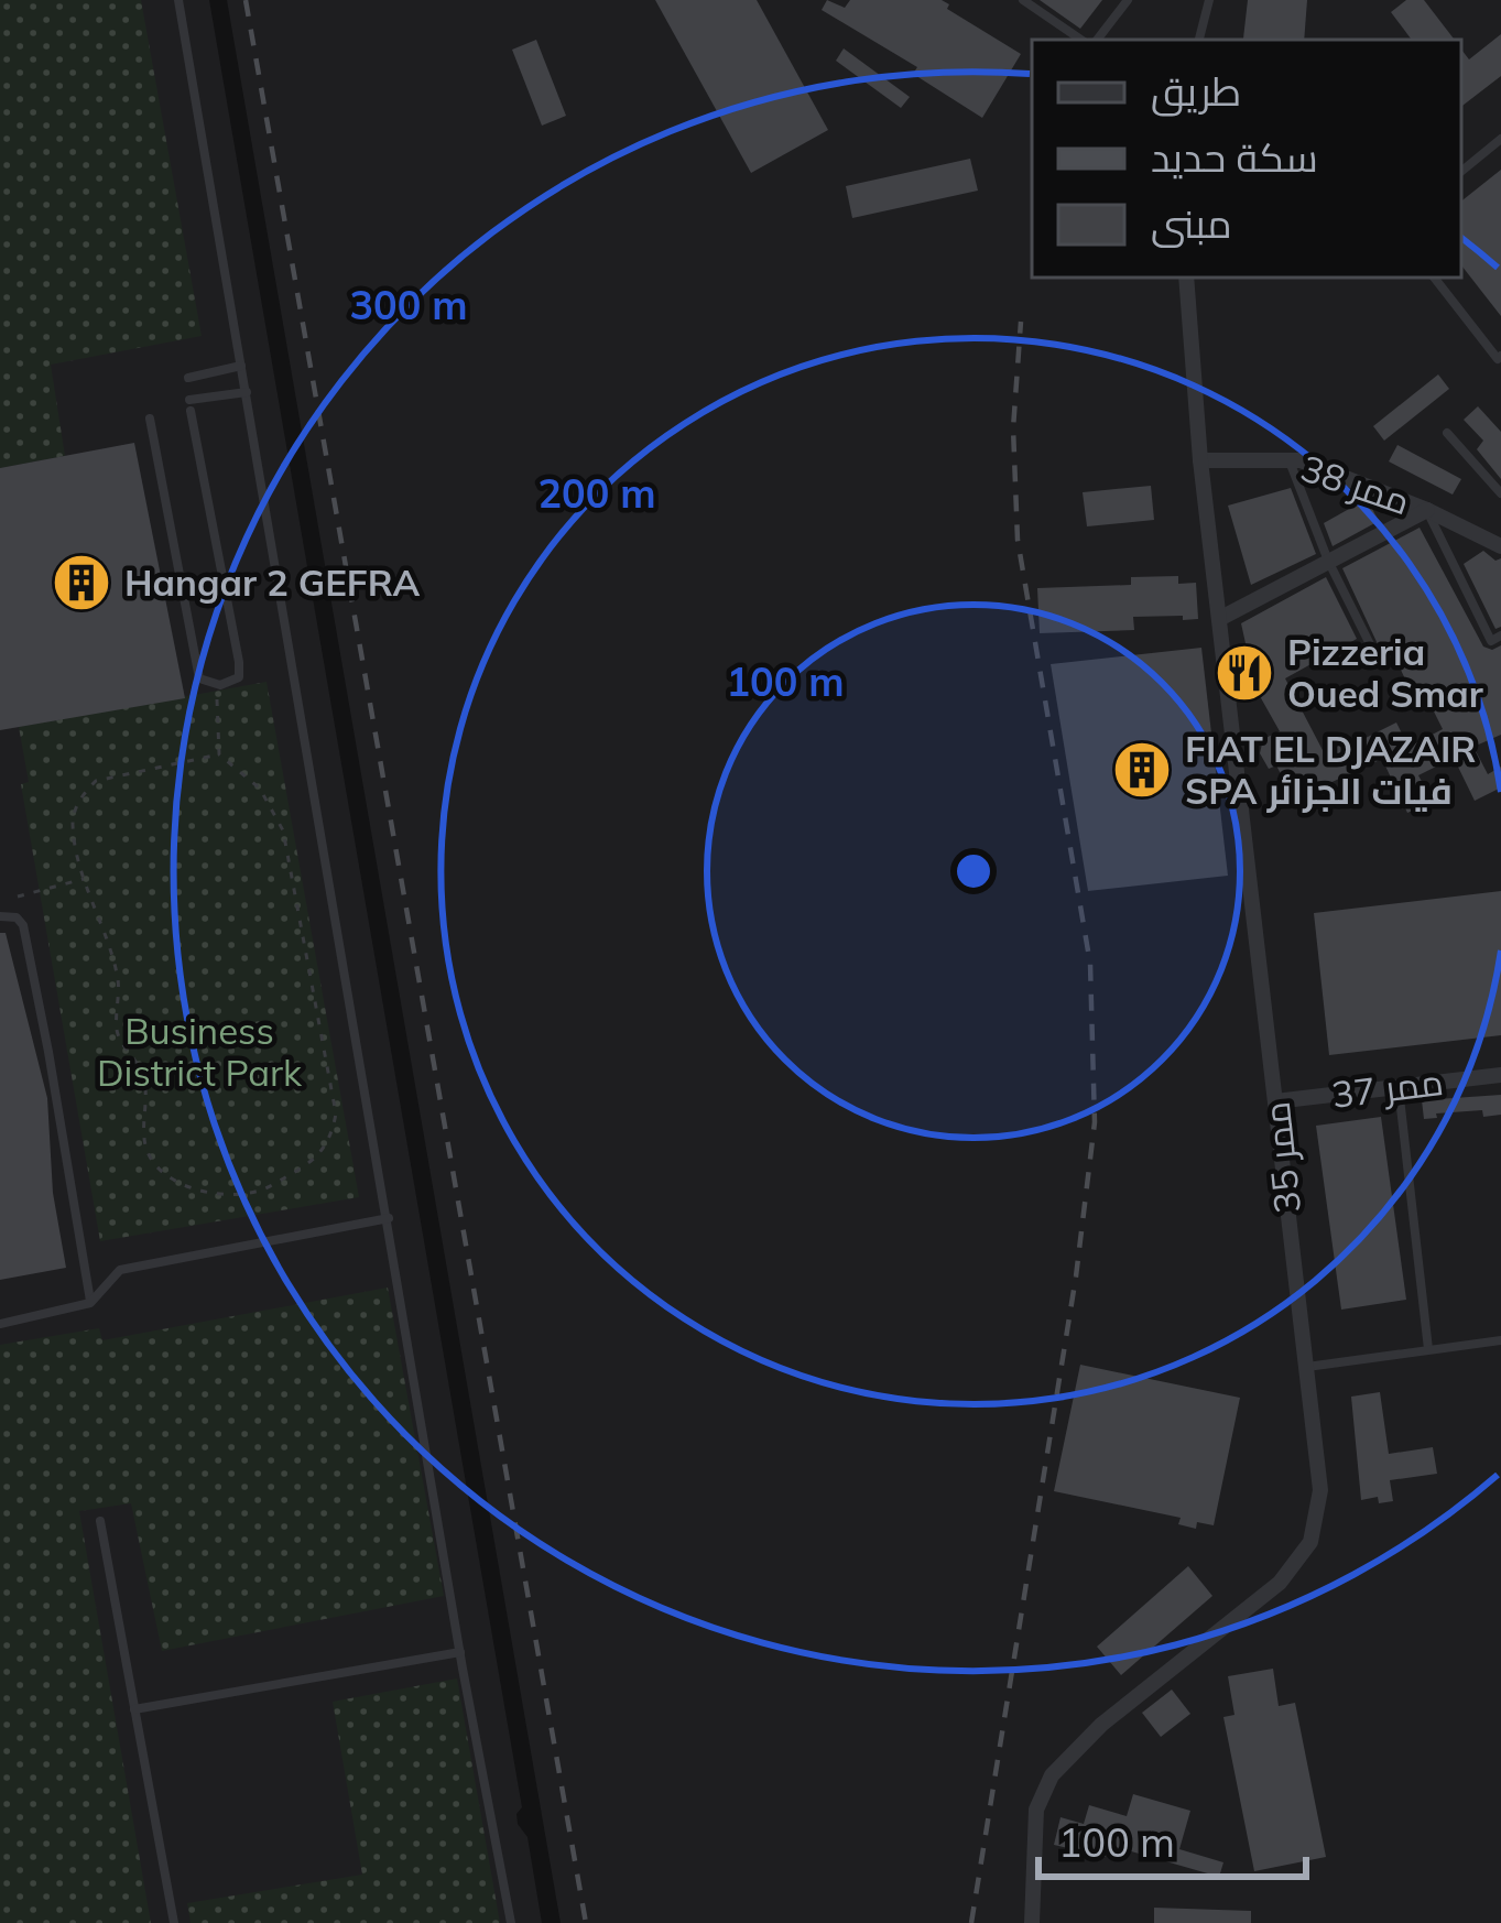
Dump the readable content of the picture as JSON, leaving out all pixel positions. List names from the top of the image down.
{
  "streets": {
    "street": ["ممر 38", "ممر 37", "ممر 35"]
  },
  "crossings": [
    ["ممر 38", "ممر 35"],
    ["ممر 37", "ممر 35"]
  ],
  "parks": ["Business District Park"],
  "places": {
    "building": ["Hangar 2 GEFRA", "FIAT EL DJAZAIR SPA فيات الجزائر"],
    "restaurant": ["Pizzeria Oued Smar"]
  },
  "legend": ["طريق", "سكة حديد", "مبنى"],
  "scale_bar": "100 m",
  "rings": ["300 m", "200 m", "100 m"]
}
